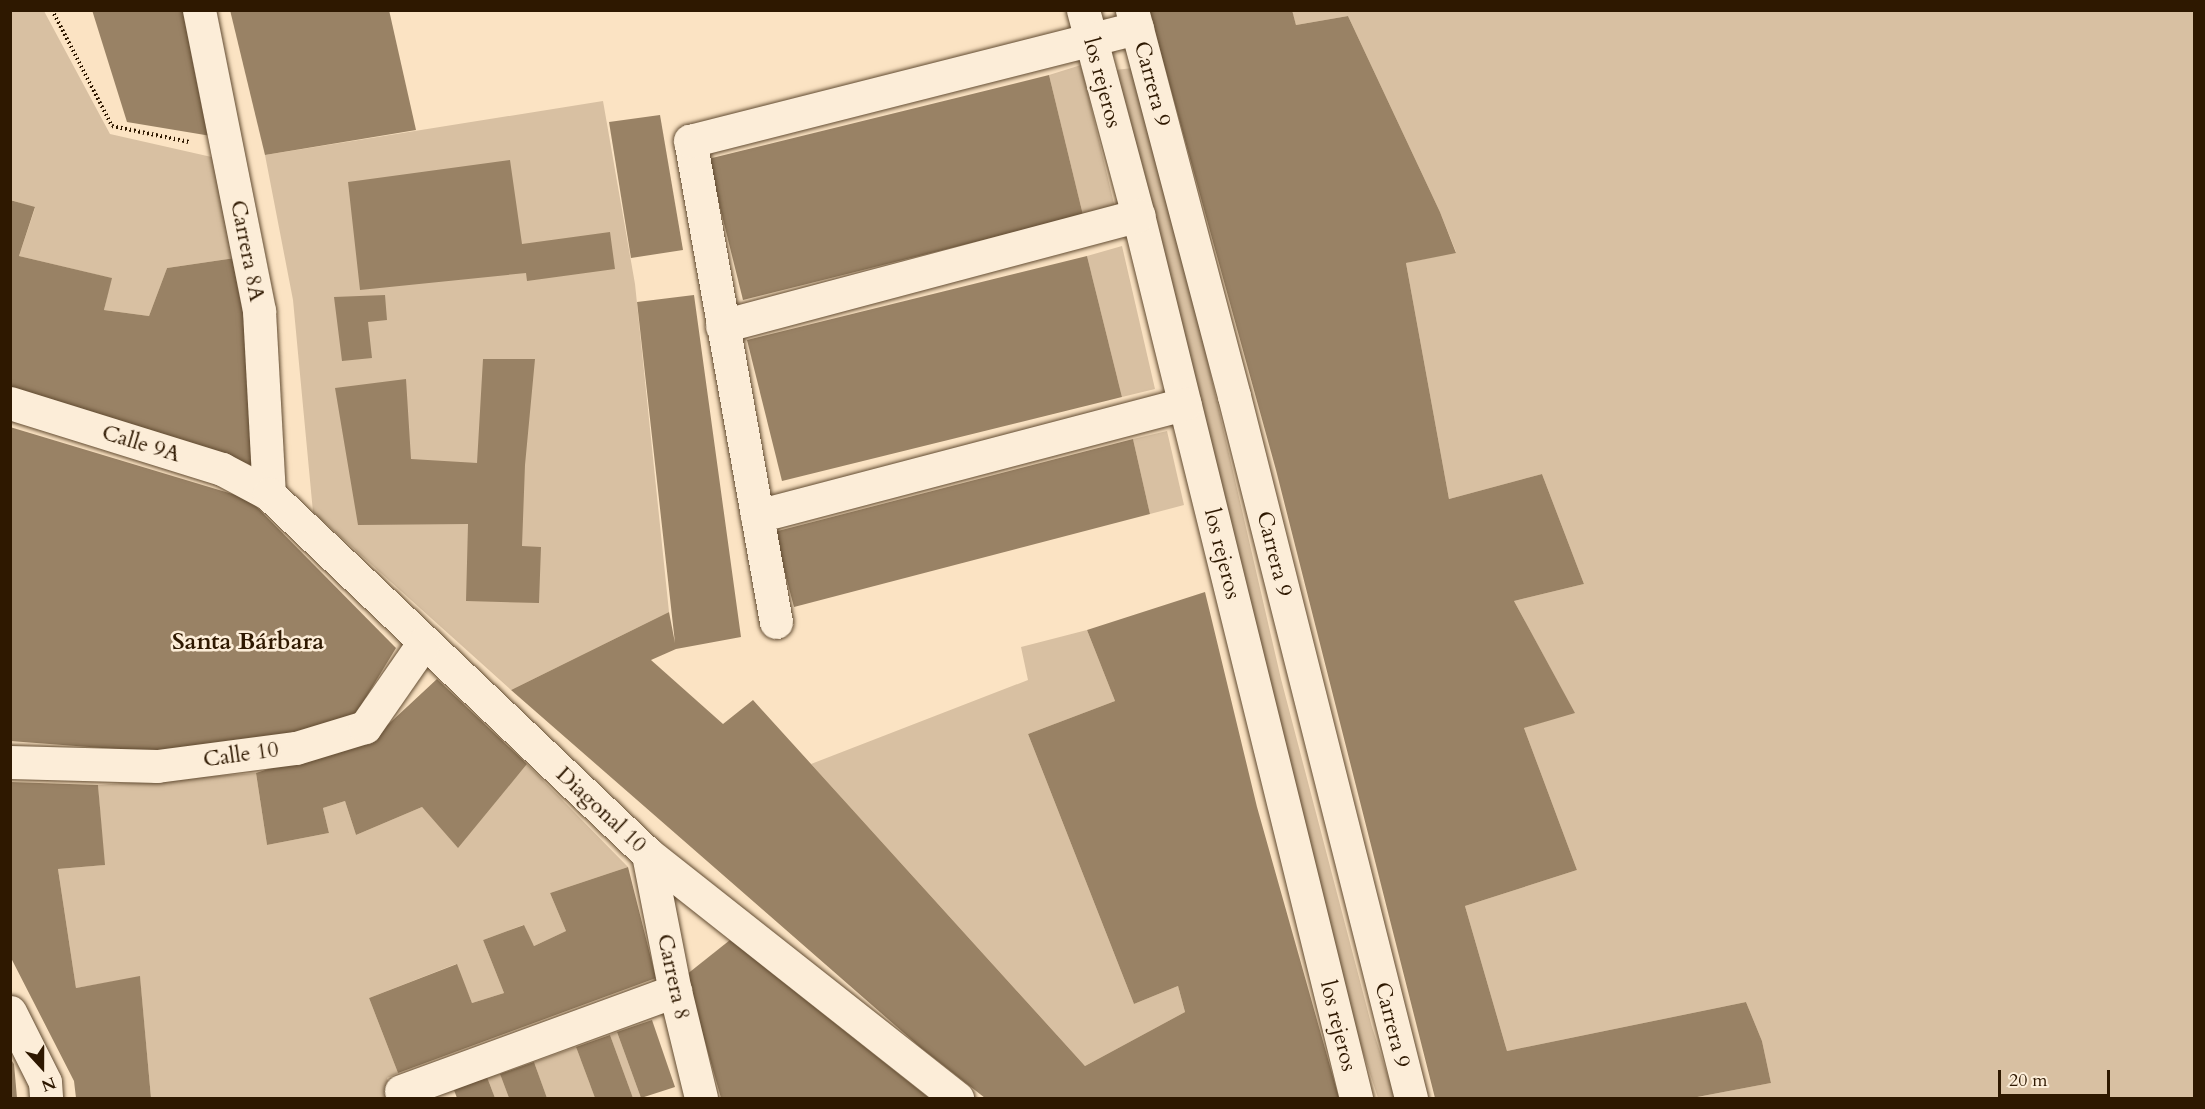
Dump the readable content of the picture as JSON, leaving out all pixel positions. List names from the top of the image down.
{
  "streets": {
    "street": [
      "los rejeros",
      "Carrera 9",
      "Carrera 8A",
      "Calle 9A",
      "Calle 10",
      "Diagonal 10",
      "Carrera 8"
    ]
  },
  "crossings": [
    ["Carrera 8A", "Calle 9A"],
    ["Carrera 8A", "Diagonal 10"],
    ["Calle 9A", "Diagonal 10"],
    ["Calle 10", "Diagonal 10"],
    ["Diagonal 10", "Carrera 8"]
  ],
  "districts": ["Santa Bárbara"],
  "scale_bar": "20 m",
  "north": "bottom"
}
